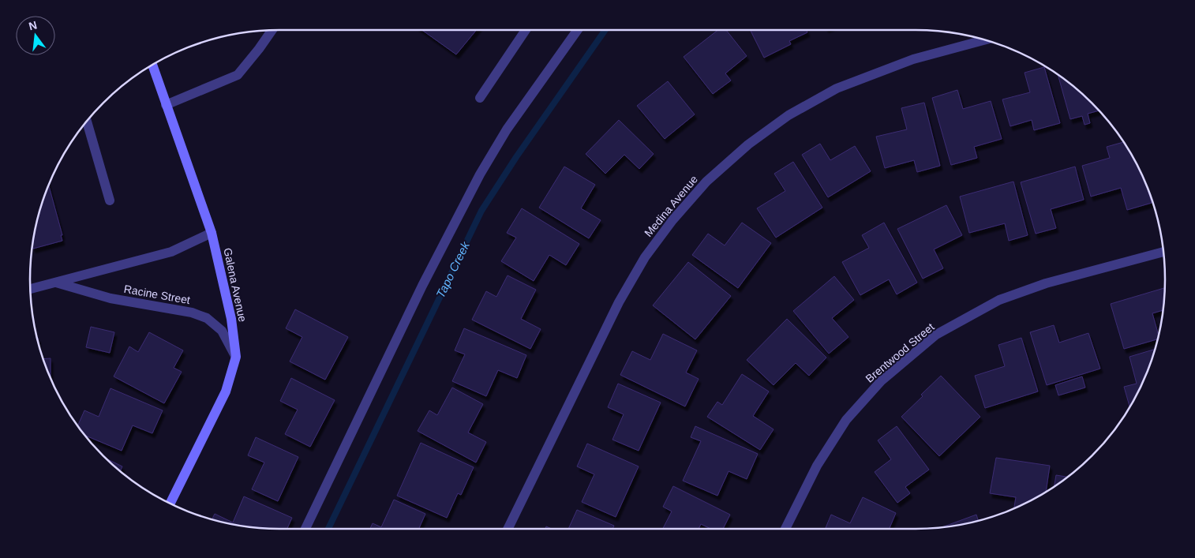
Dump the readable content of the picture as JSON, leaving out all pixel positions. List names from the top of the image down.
{
  "streets": {
    "street": [
      "Medina Avenue",
      "Galena Avenue",
      "Racine Street",
      "Brentwood Street"
    ]
  },
  "crossings": [
    ["Galena Avenue", "Racine Street"]
  ],
  "water": ["Tapo Creek"],
  "north": "top"
}
